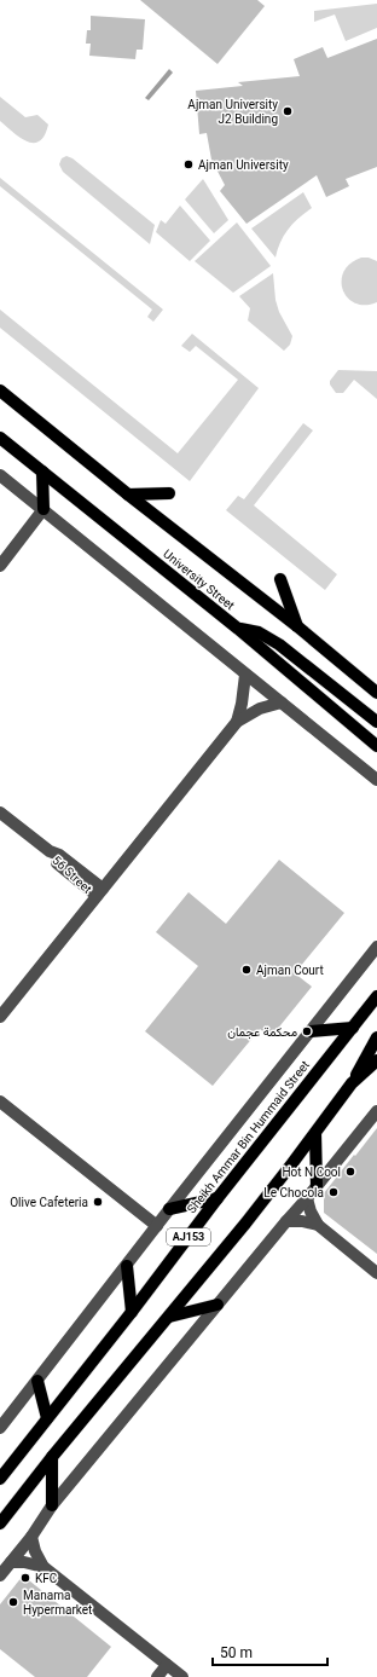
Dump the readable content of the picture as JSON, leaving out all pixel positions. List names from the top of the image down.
{
  "streets": {
    "main road": ["University Street", "Sheikh Ammar Bin Hummaid Street", "AJ153"],
    "street": ["56 Street"]
  },
  "places": [
    "Ajman University J2 Building",
    "Ajman University",
    "Ajman Court",
    "محكمة عجمان",
    "Hot N Cool",
    "Le Chocola",
    "Olive Cafeteria",
    "KFC",
    "Manama Hypermarket"
  ],
  "scale_bar": "50 m"
}
